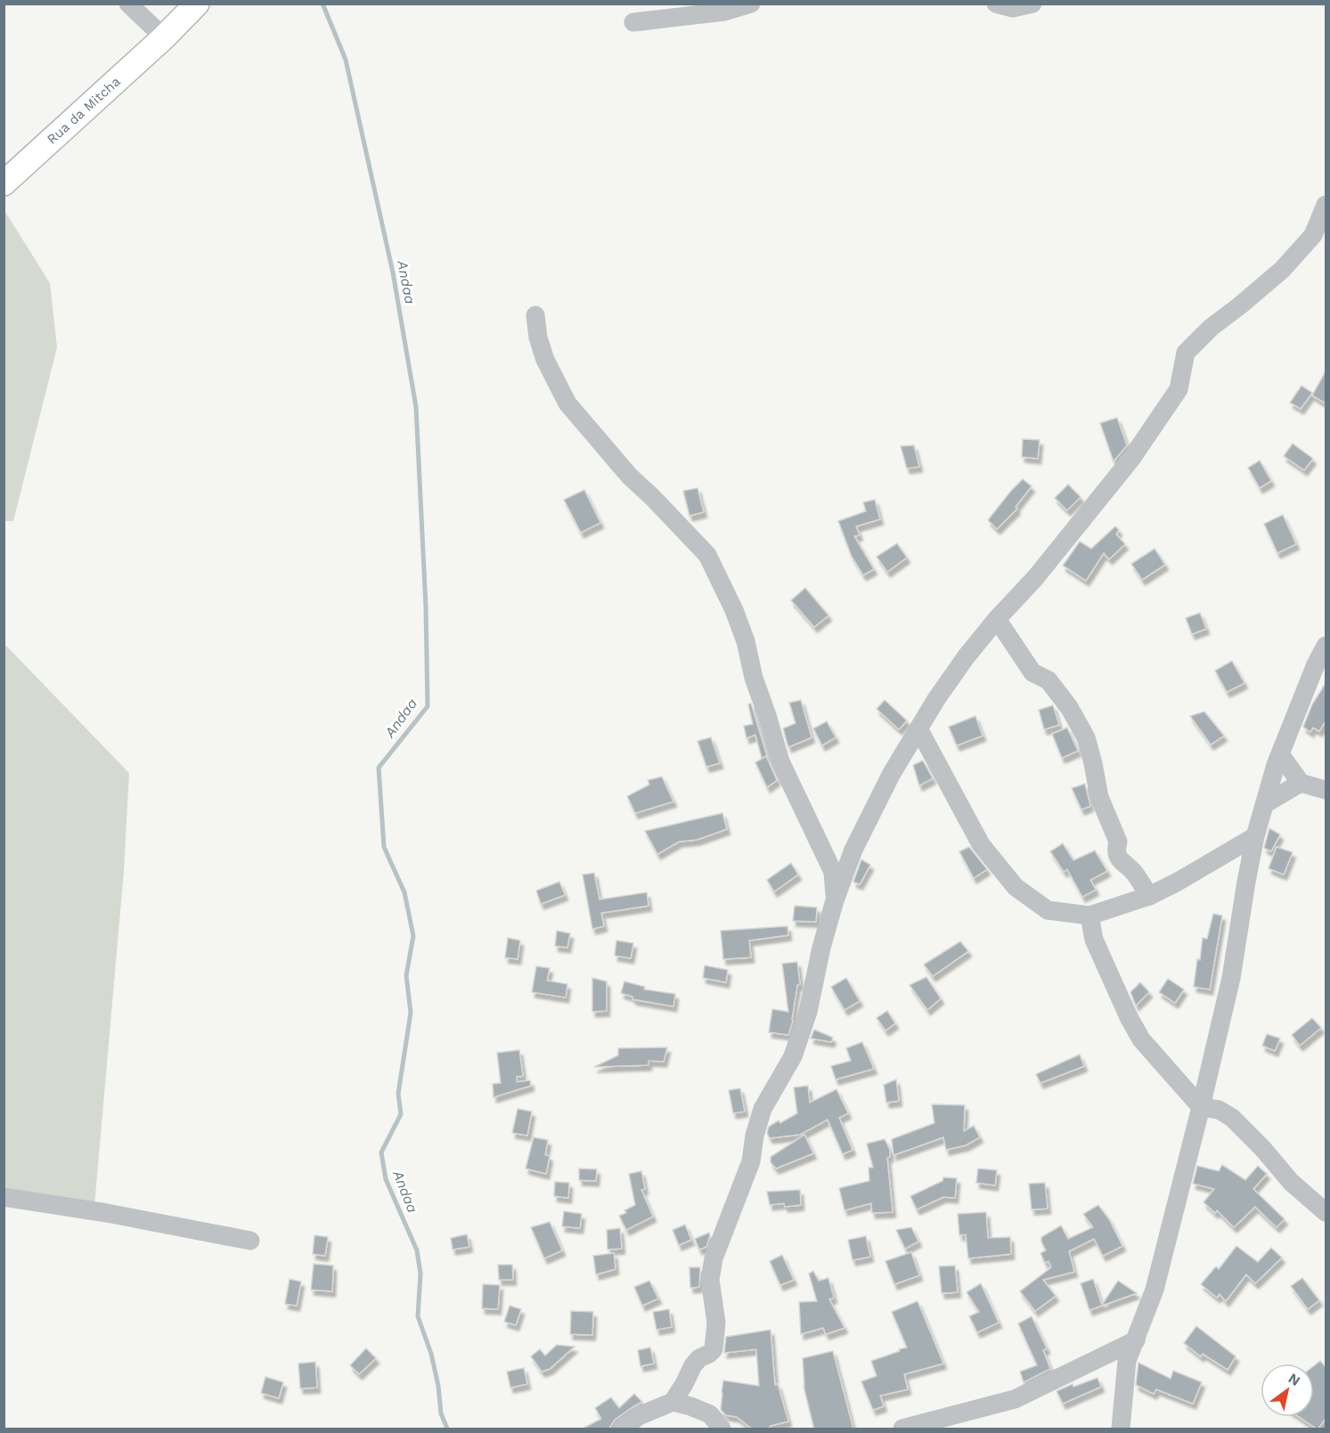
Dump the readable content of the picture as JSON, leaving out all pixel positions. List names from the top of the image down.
{
  "streets": {
    "main road": ["Rua da Mitcha"]
  },
  "water": ["Andaa"],
  "north": "top right"
}
